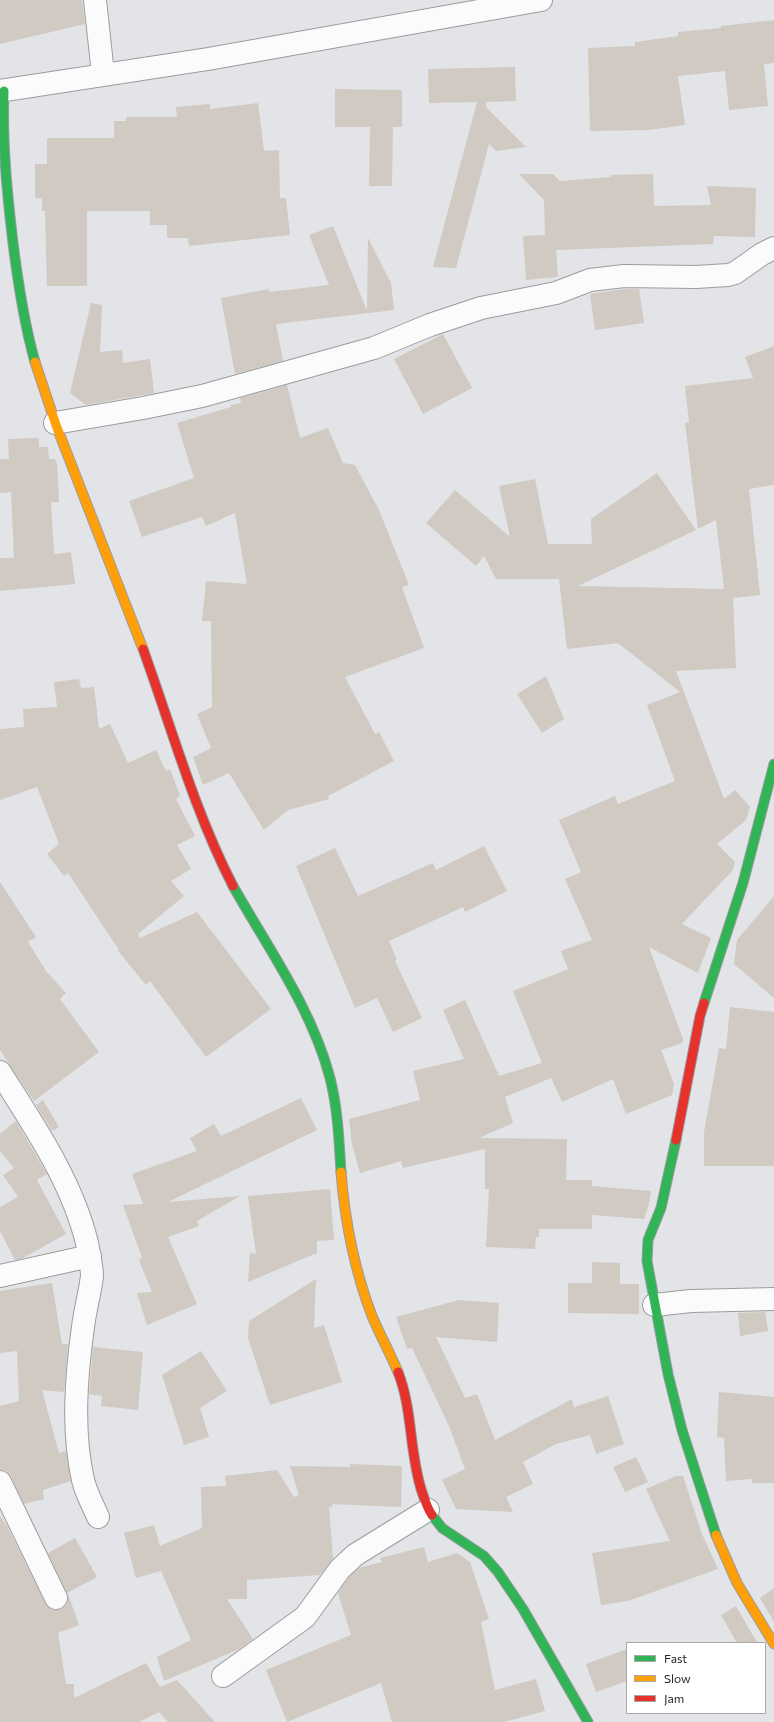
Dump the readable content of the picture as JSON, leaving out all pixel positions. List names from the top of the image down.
{
  "legend": ["Fast", "Slow", "Jam"]
}
